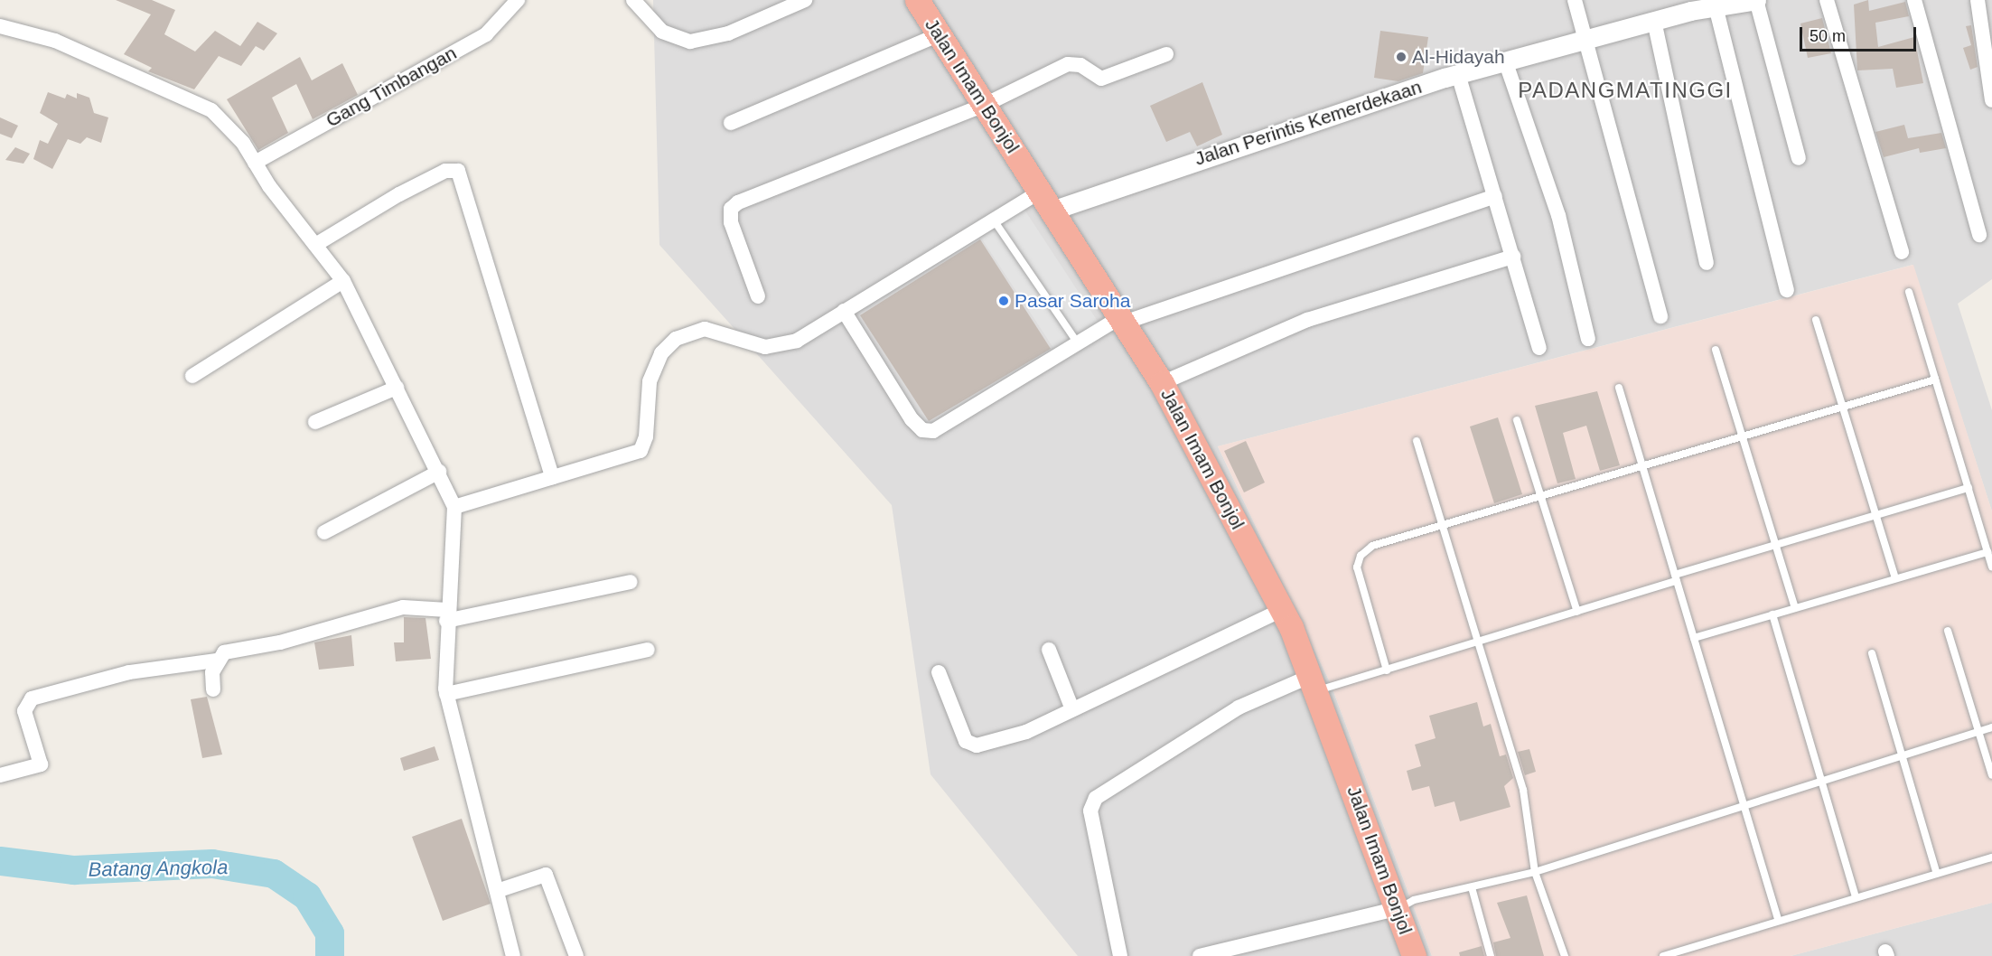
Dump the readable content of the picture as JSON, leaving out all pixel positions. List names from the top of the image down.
{
  "streets": {
    "highway": ["Jalan Imam Bonjol"],
    "street": ["Gang Timbangan", "Jalan Perintis Kemerdekaan"]
  },
  "crossings": [
    ["Jalan Imam Bonjol", "Jalan Perintis Kemerdekaan"]
  ],
  "districts": ["PADANGMATINGGI"],
  "water": ["Batang Angkola"],
  "places": ["Al-Hidayah", "Pasar Saroha"],
  "scale_bar": "50 m"
}
